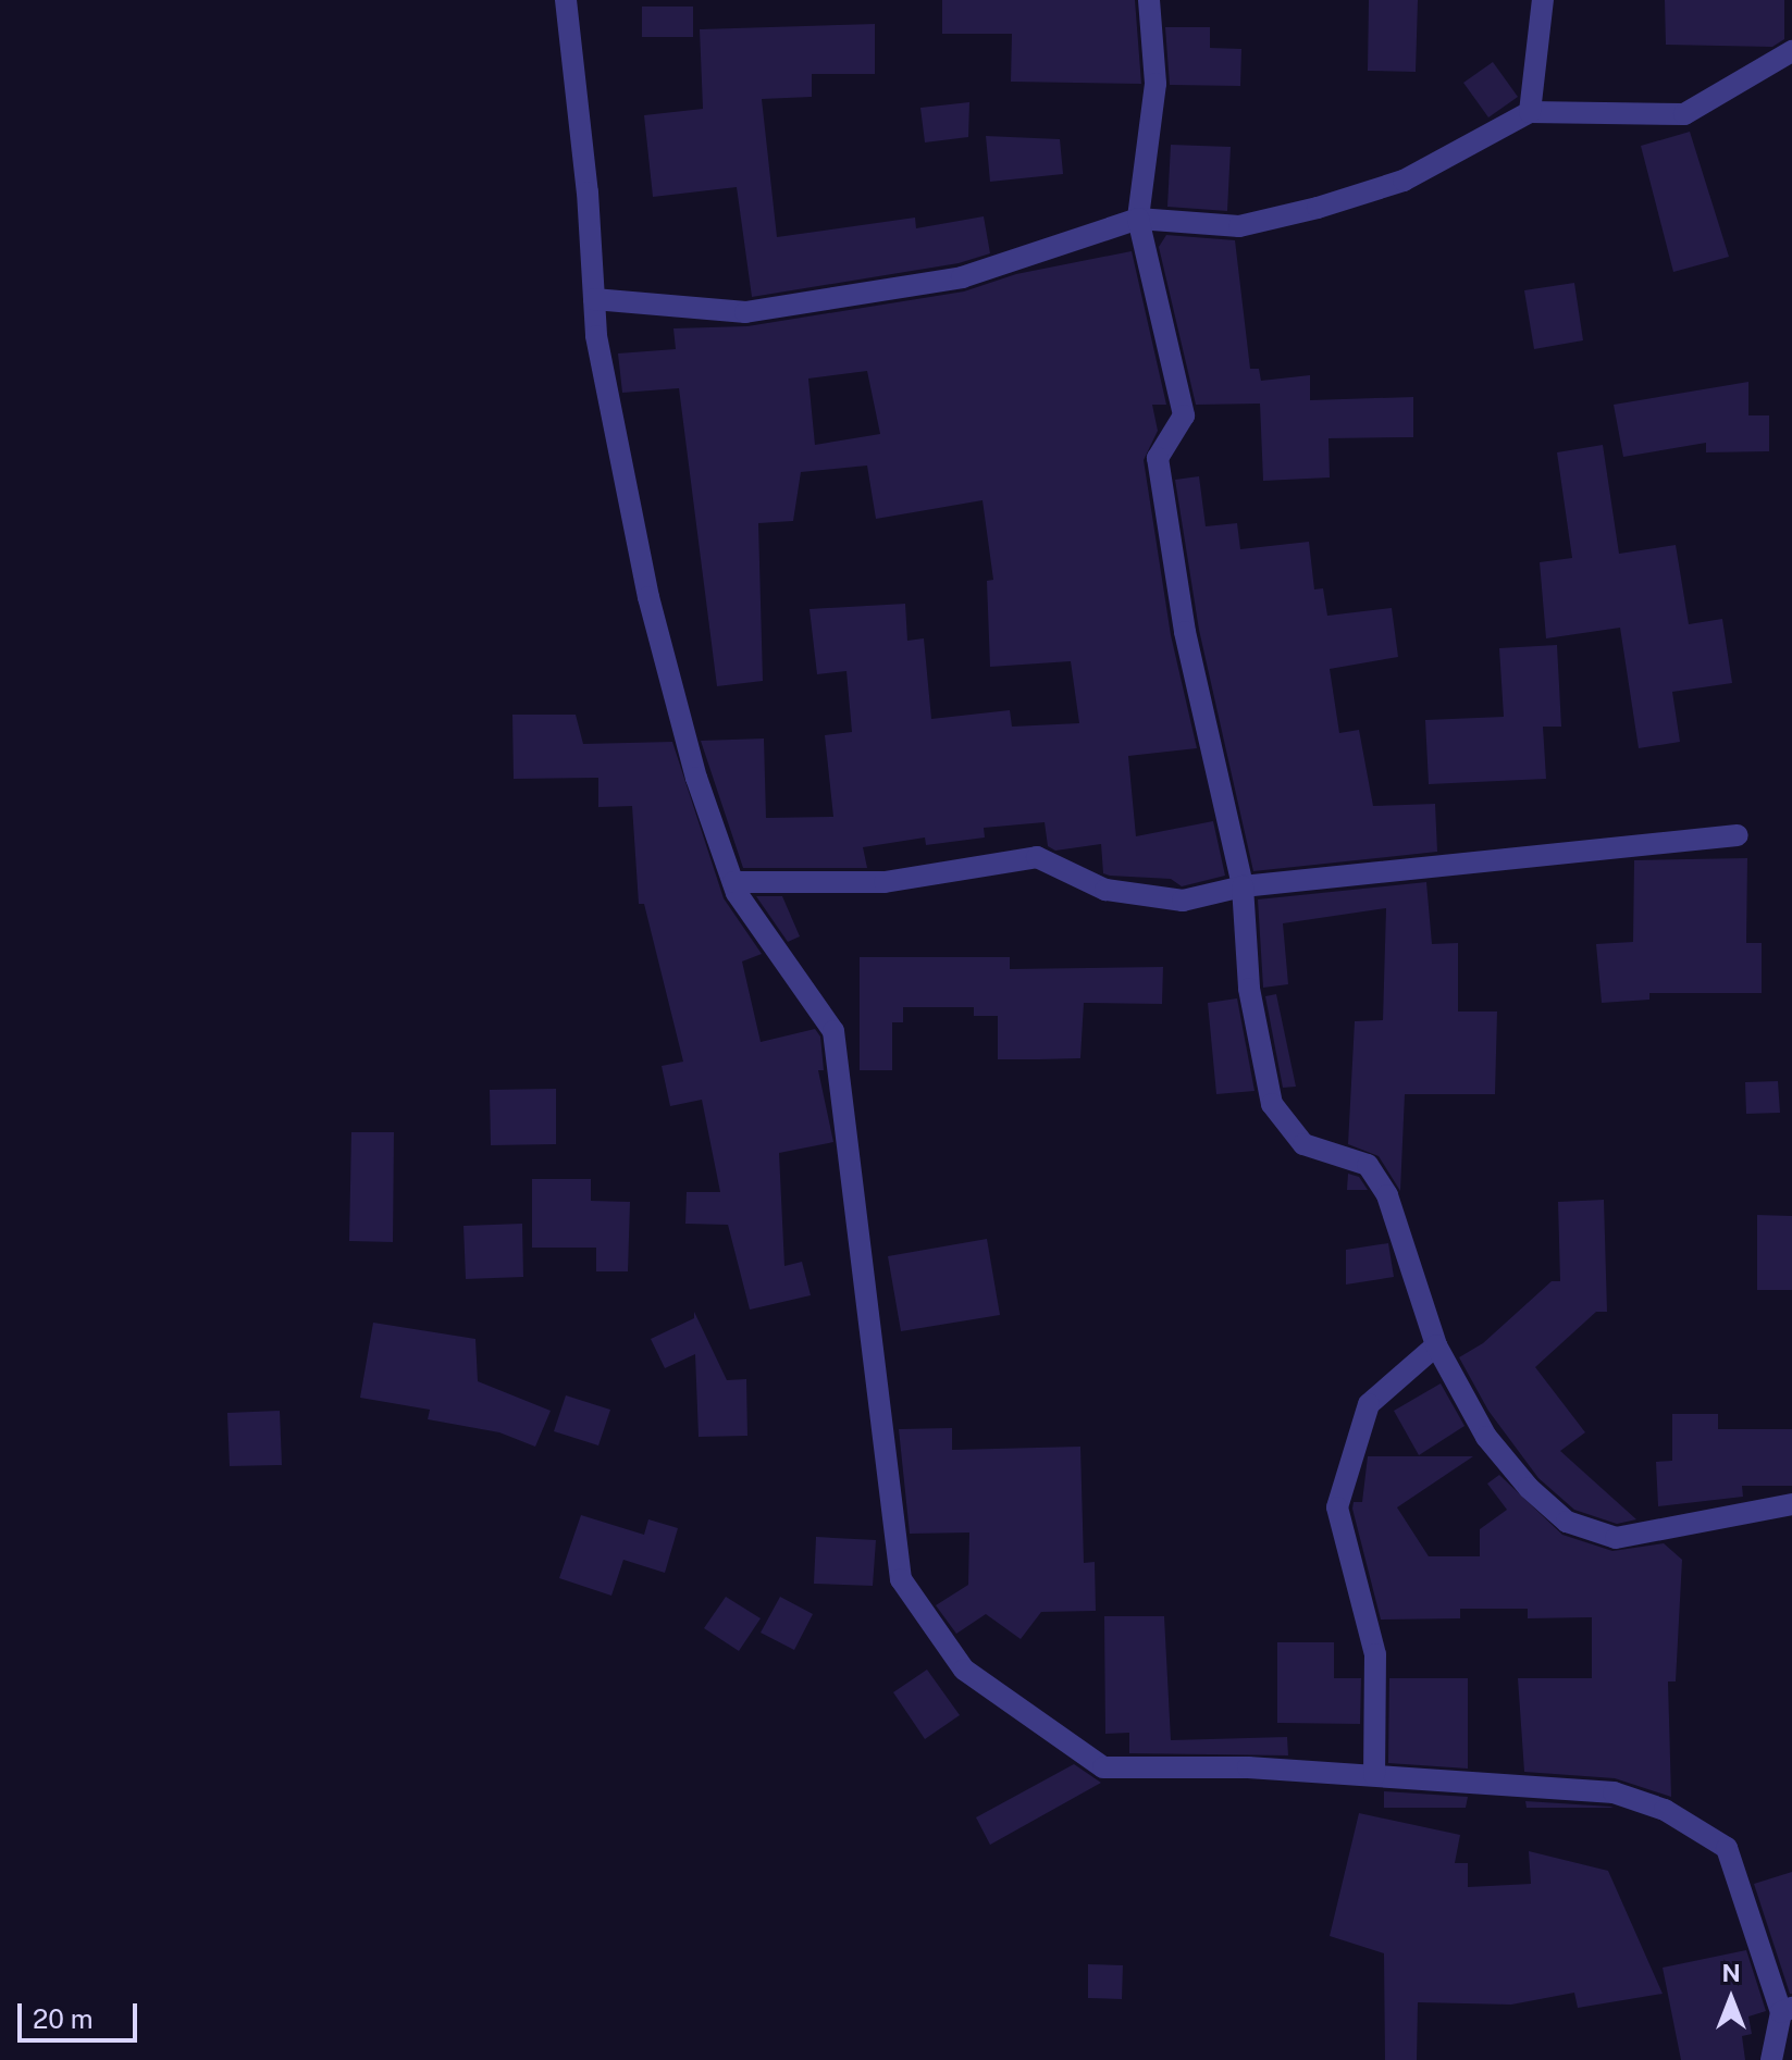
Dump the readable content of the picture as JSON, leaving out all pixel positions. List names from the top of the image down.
{
  "scale_bar": "20 m",
  "north": "top"
}
